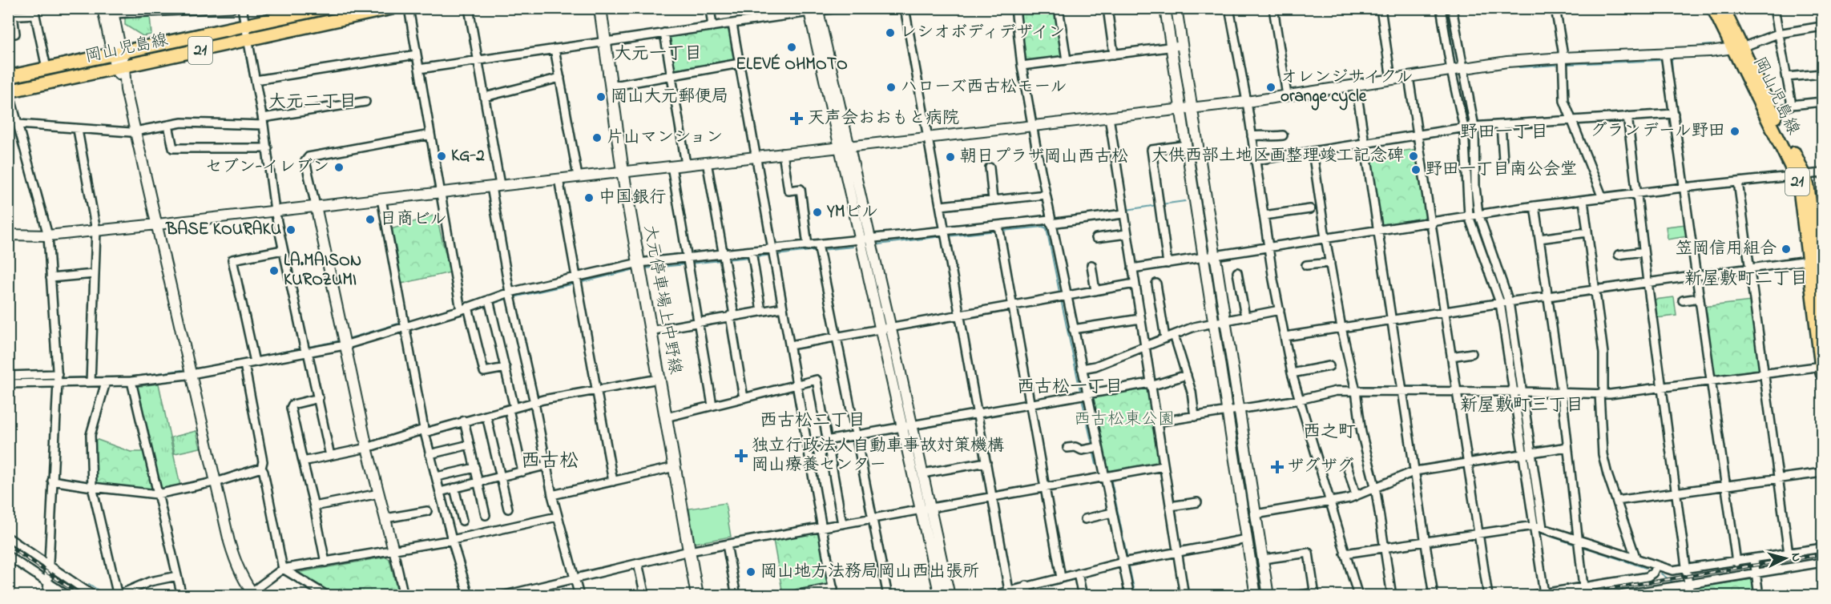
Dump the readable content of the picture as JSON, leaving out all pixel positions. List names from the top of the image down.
{
  "streets": {
    "main road": ["岡山児島線", "21", "大元停車場上中野線"]
  },
  "districts": [
    "大元一丁目",
    "大元二丁目",
    "野田一丁目",
    "新屋敷町二丁目",
    "西古松一丁目",
    "新屋敷町三丁目",
    "西古松二丁目",
    "西之町",
    "西古松"
  ],
  "parks": ["西古松東公園"],
  "places": {
    "other": [
      "レシオボディデザイン",
      "ELEVÉ OHMOTO",
      "ハローズ西古松モール",
      "オレンジサイクル orange cycle",
      "岡山大元郵便局",
      "グランデール野田",
      "片山マンション",
      "KG-2",
      "大供西部土地区画整理竣工記念碑",
      "朝日プラザ岡山西古松",
      "セブン-イレブン",
      "野田一丁目南公会堂",
      "中国銀行",
      "YMビル",
      "日商ビル",
      "BASE KOURAKU",
      "笠岡信用組合",
      "LA.MAISON KUROZUMI",
      "岡山地方法務局岡山西出張所"
    ],
    "health": ["天声会おおもと病院", "独立行政法人自動車事故対策機構 岡山療養センター", "ザグザグ"]
  },
  "north": "right"
}
